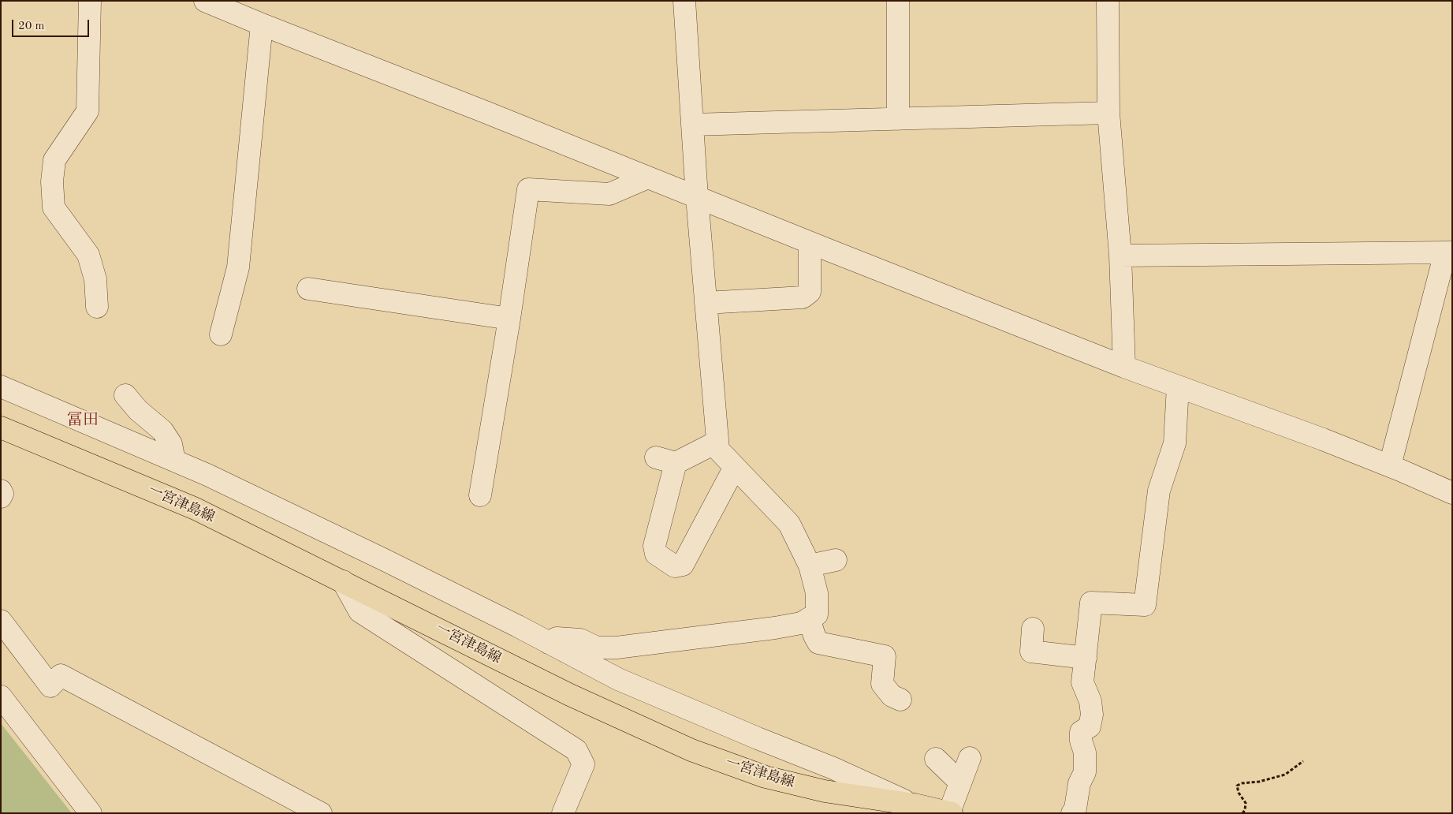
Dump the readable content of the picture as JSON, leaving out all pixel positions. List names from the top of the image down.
{
  "streets": {
    "main road": ["一宮津島線"]
  },
  "districts": ["冨田"],
  "scale_bar": "20 m"
}
